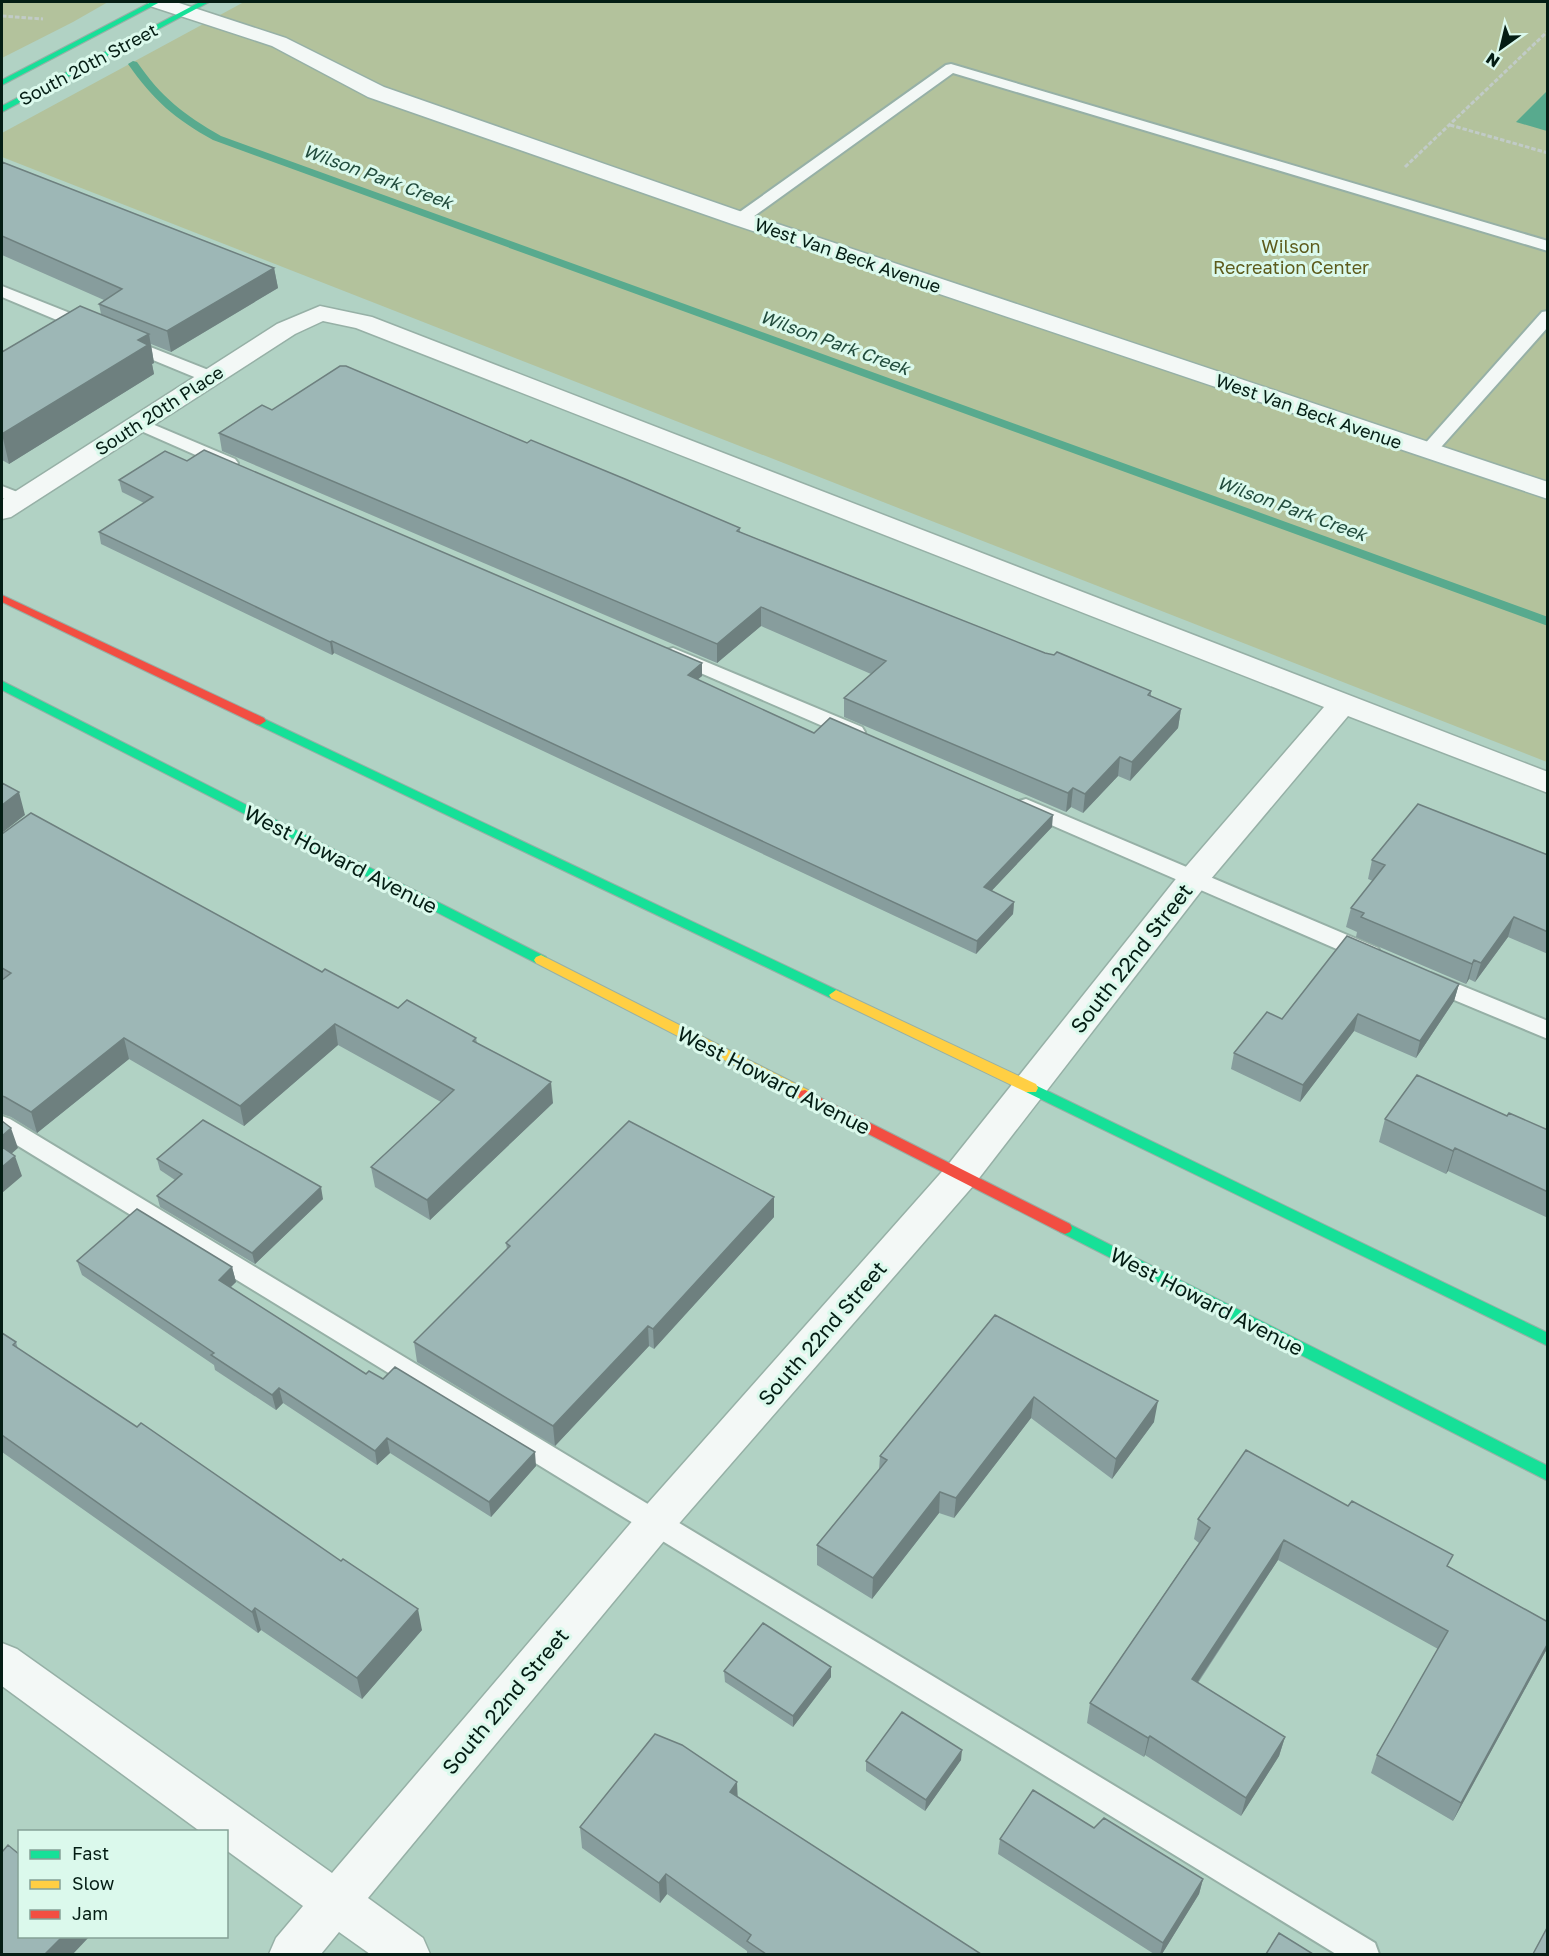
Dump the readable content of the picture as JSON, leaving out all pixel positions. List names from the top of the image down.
{
  "streets": {
    "main road": ["South 20th Street", "West Howard Avenue"],
    "street": ["West Van Beck Avenue", "South 20th Place", "South 22nd Street"]
  },
  "crossings": [
    ["South 20th Street", "West Van Beck Avenue"],
    ["South 20th Place", "South 22nd Street"],
    ["West Howard Avenue", "South 22nd Street"]
  ],
  "water": ["Wilson Park Creek"],
  "parks": ["Wilson Recreation Center"],
  "legend": ["Fast", "Slow", "Jam"],
  "north": "bottom left"
}
